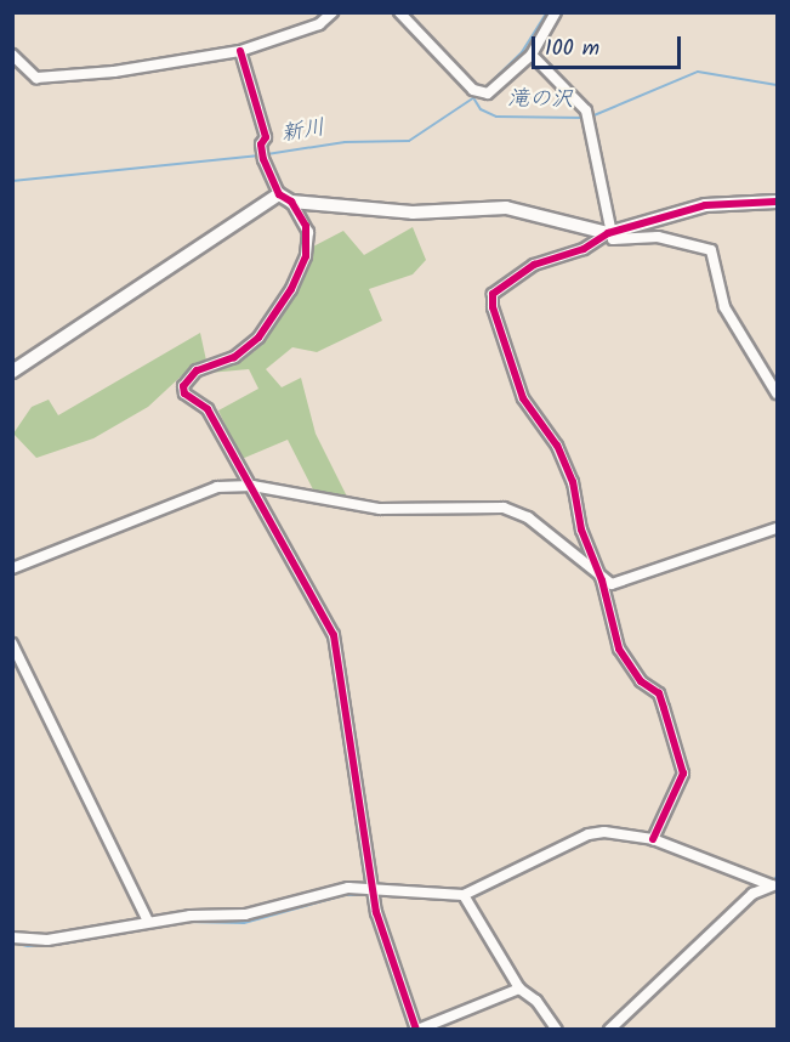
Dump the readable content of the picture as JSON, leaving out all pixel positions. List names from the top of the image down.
{
  "water": ["滝の沢", "新川"],
  "scale_bar": "100 m"
}
